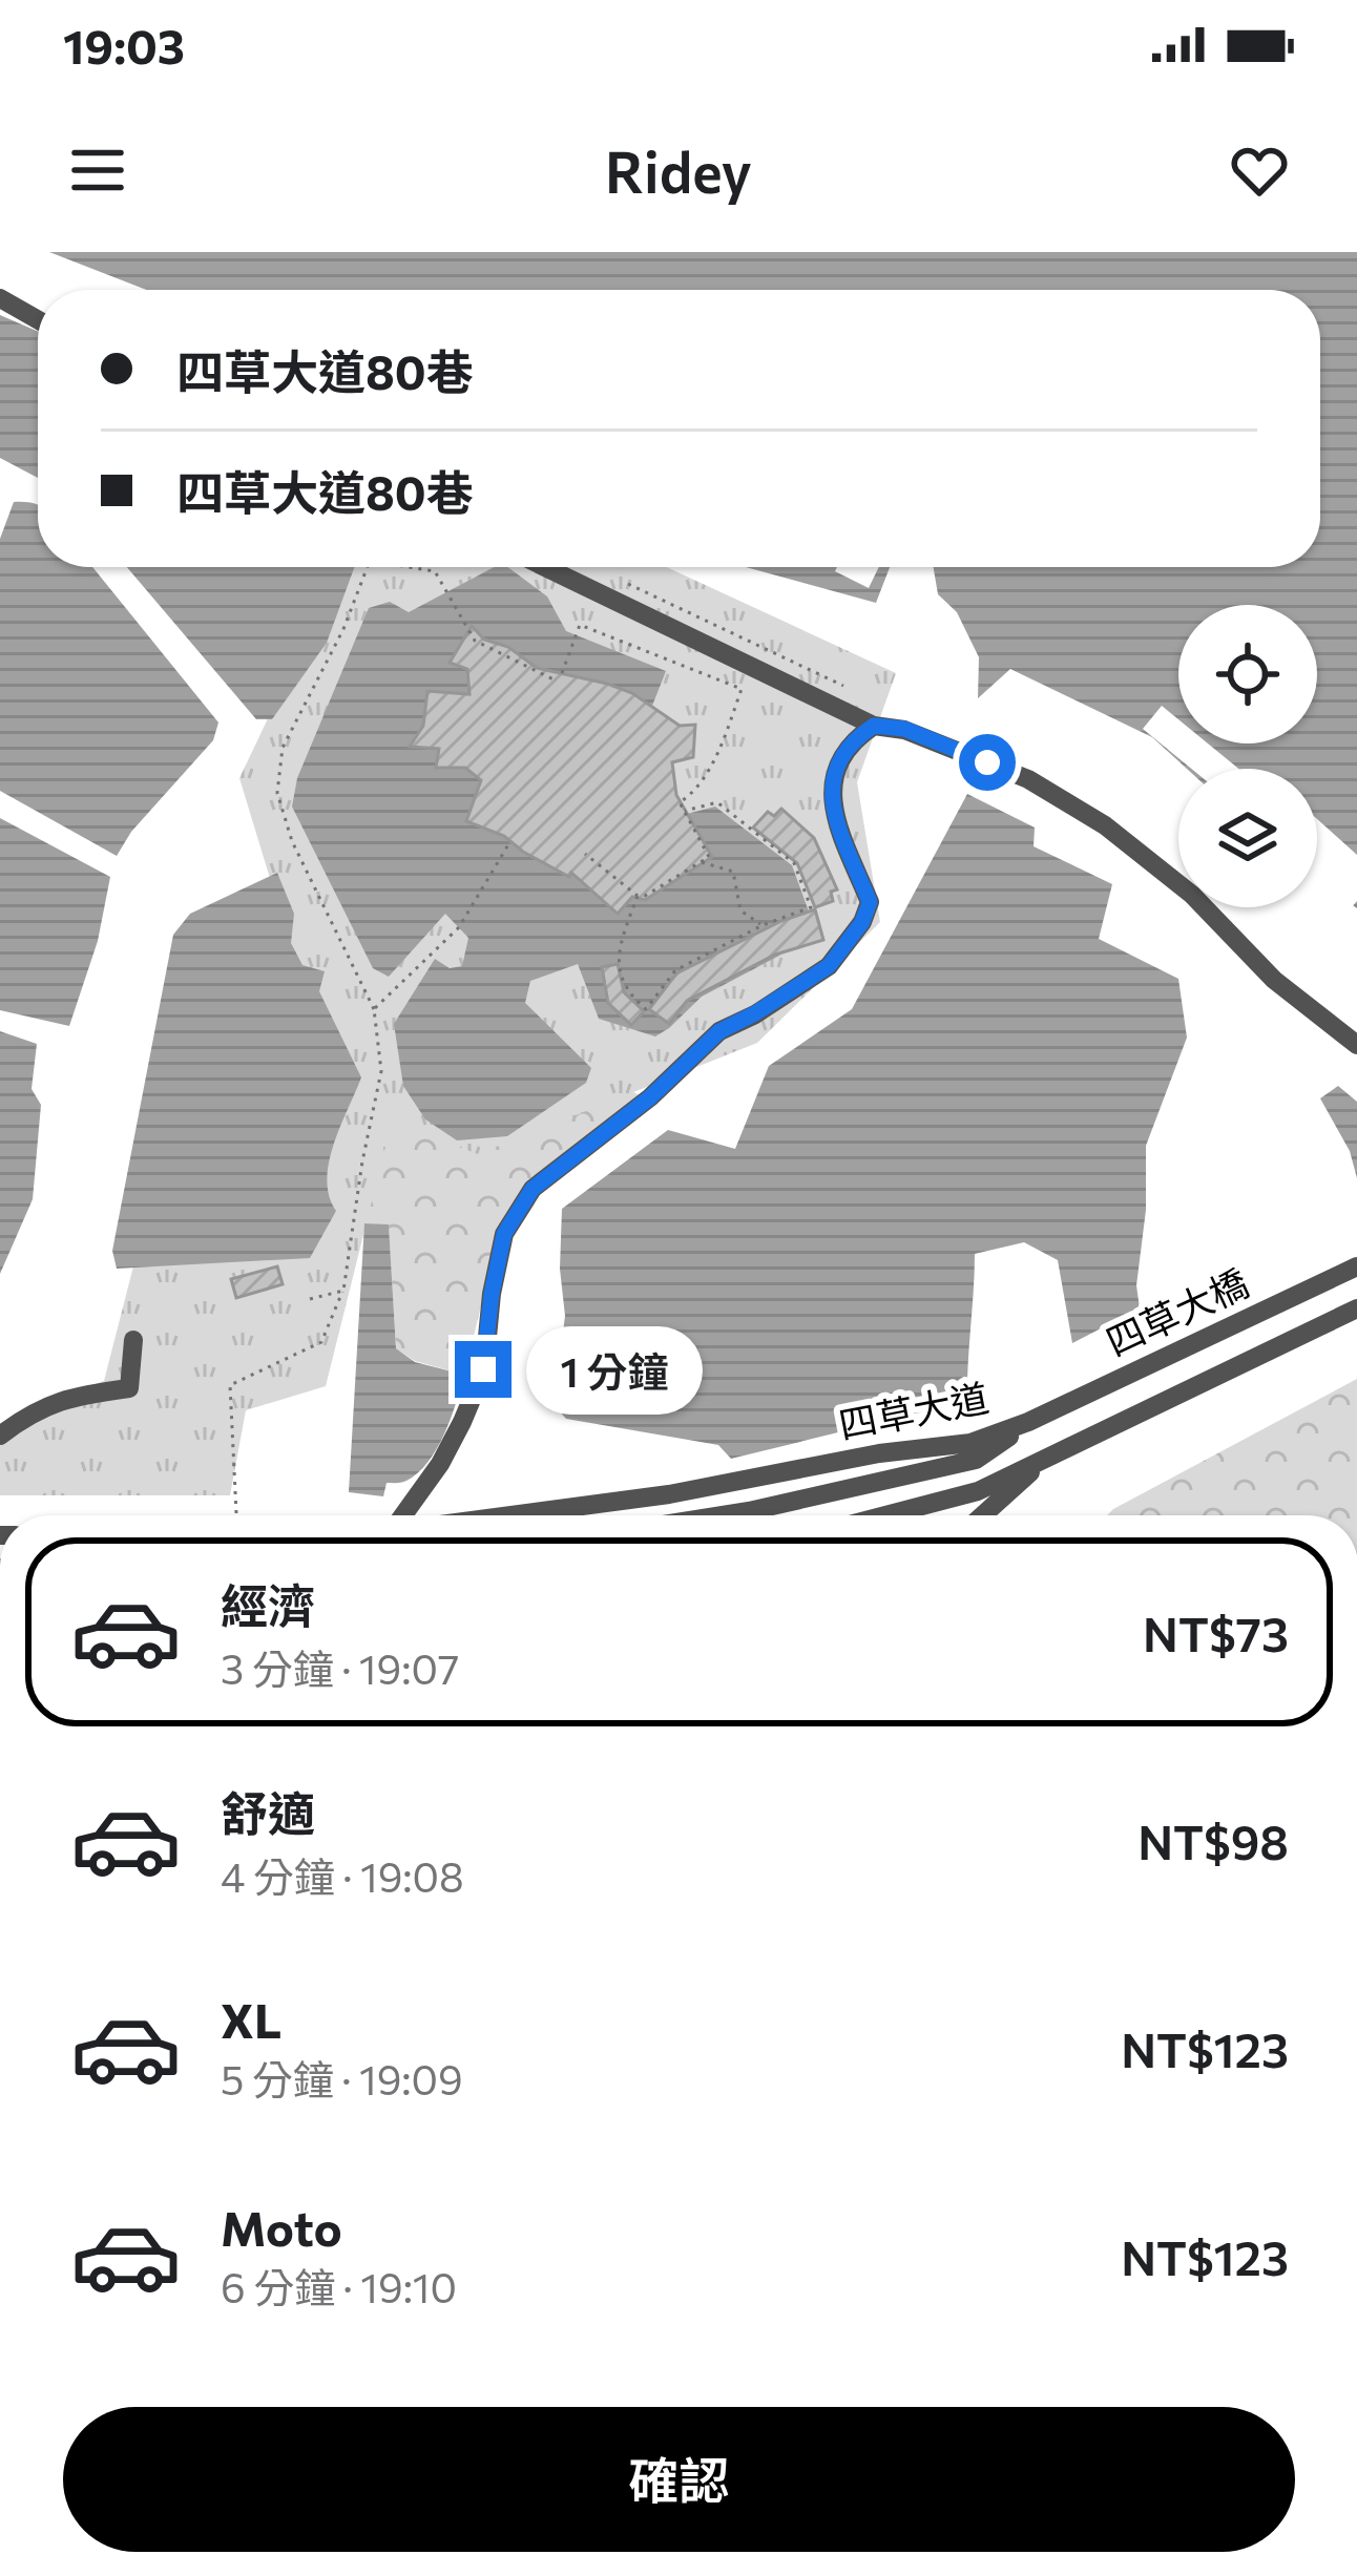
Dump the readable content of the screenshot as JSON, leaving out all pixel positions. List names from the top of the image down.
{
  "streets": {
    "street": ["四草大橋", "四草大道"]
  },
  "crossings": [
    ["四草大橋", "四草大道"]
  ],
  "page": {
    "status": "19:03",
    "header": "Ridey",
    "banner": ["四草大道80巷", "四草大道80巷"],
    "bubble": "1 分鐘",
    "list": [
      {
        "name": "經濟",
        "note": "3 分鐘 · 19:07",
        "value": "NT$73"
      },
      {
        "name": "舒適",
        "note": "4 分鐘 · 19:08",
        "value": "NT$98"
      },
      {
        "name": "XL",
        "note": "5 分鐘 · 19:09",
        "value": "NT$123"
      },
      {
        "name": "Moto",
        "note": "6 分鐘 · 19:10",
        "value": "NT$123"
      }
    ],
    "buttons": "確認"
  }
}
